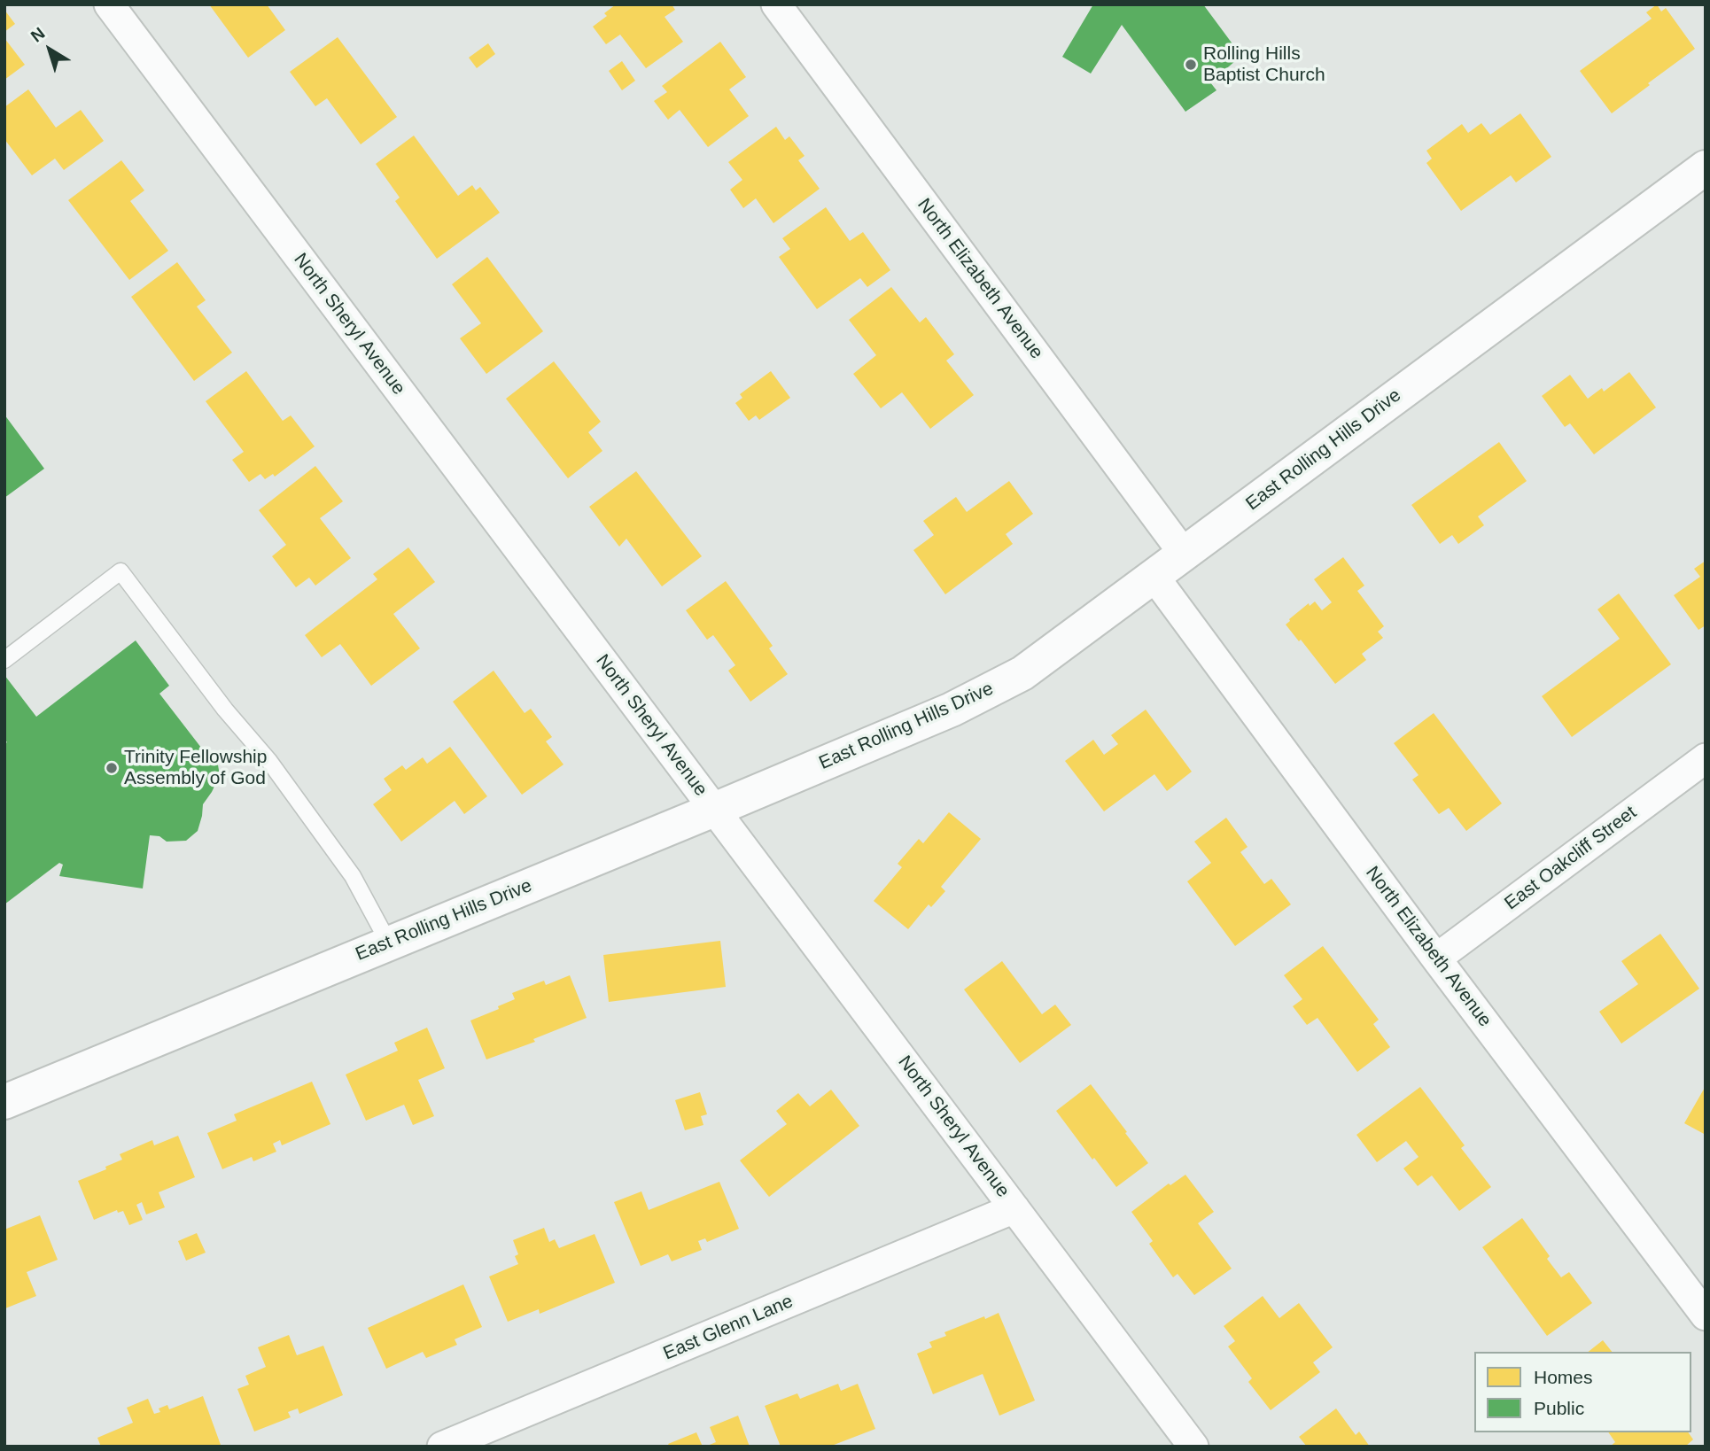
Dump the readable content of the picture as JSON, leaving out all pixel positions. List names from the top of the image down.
{
  "streets": {
    "street": [
      "North Elizabeth Avenue",
      "North Sheryl Avenue",
      "East Rolling Hills Drive",
      "East Oakcliff Street",
      "East Glenn Lane"
    ]
  },
  "crossings": [
    ["North Elizabeth Avenue", "East Rolling Hills Drive"],
    ["North Elizabeth Avenue", "East Oakcliff Street"],
    ["North Sheryl Avenue", "East Rolling Hills Drive"],
    ["North Sheryl Avenue", "East Glenn Lane"]
  ],
  "places": ["Rolling Hills Baptist Church", "Trinity Fellowship Assembly of God"],
  "legend": ["Homes", "Public"],
  "north": "top left"
}
